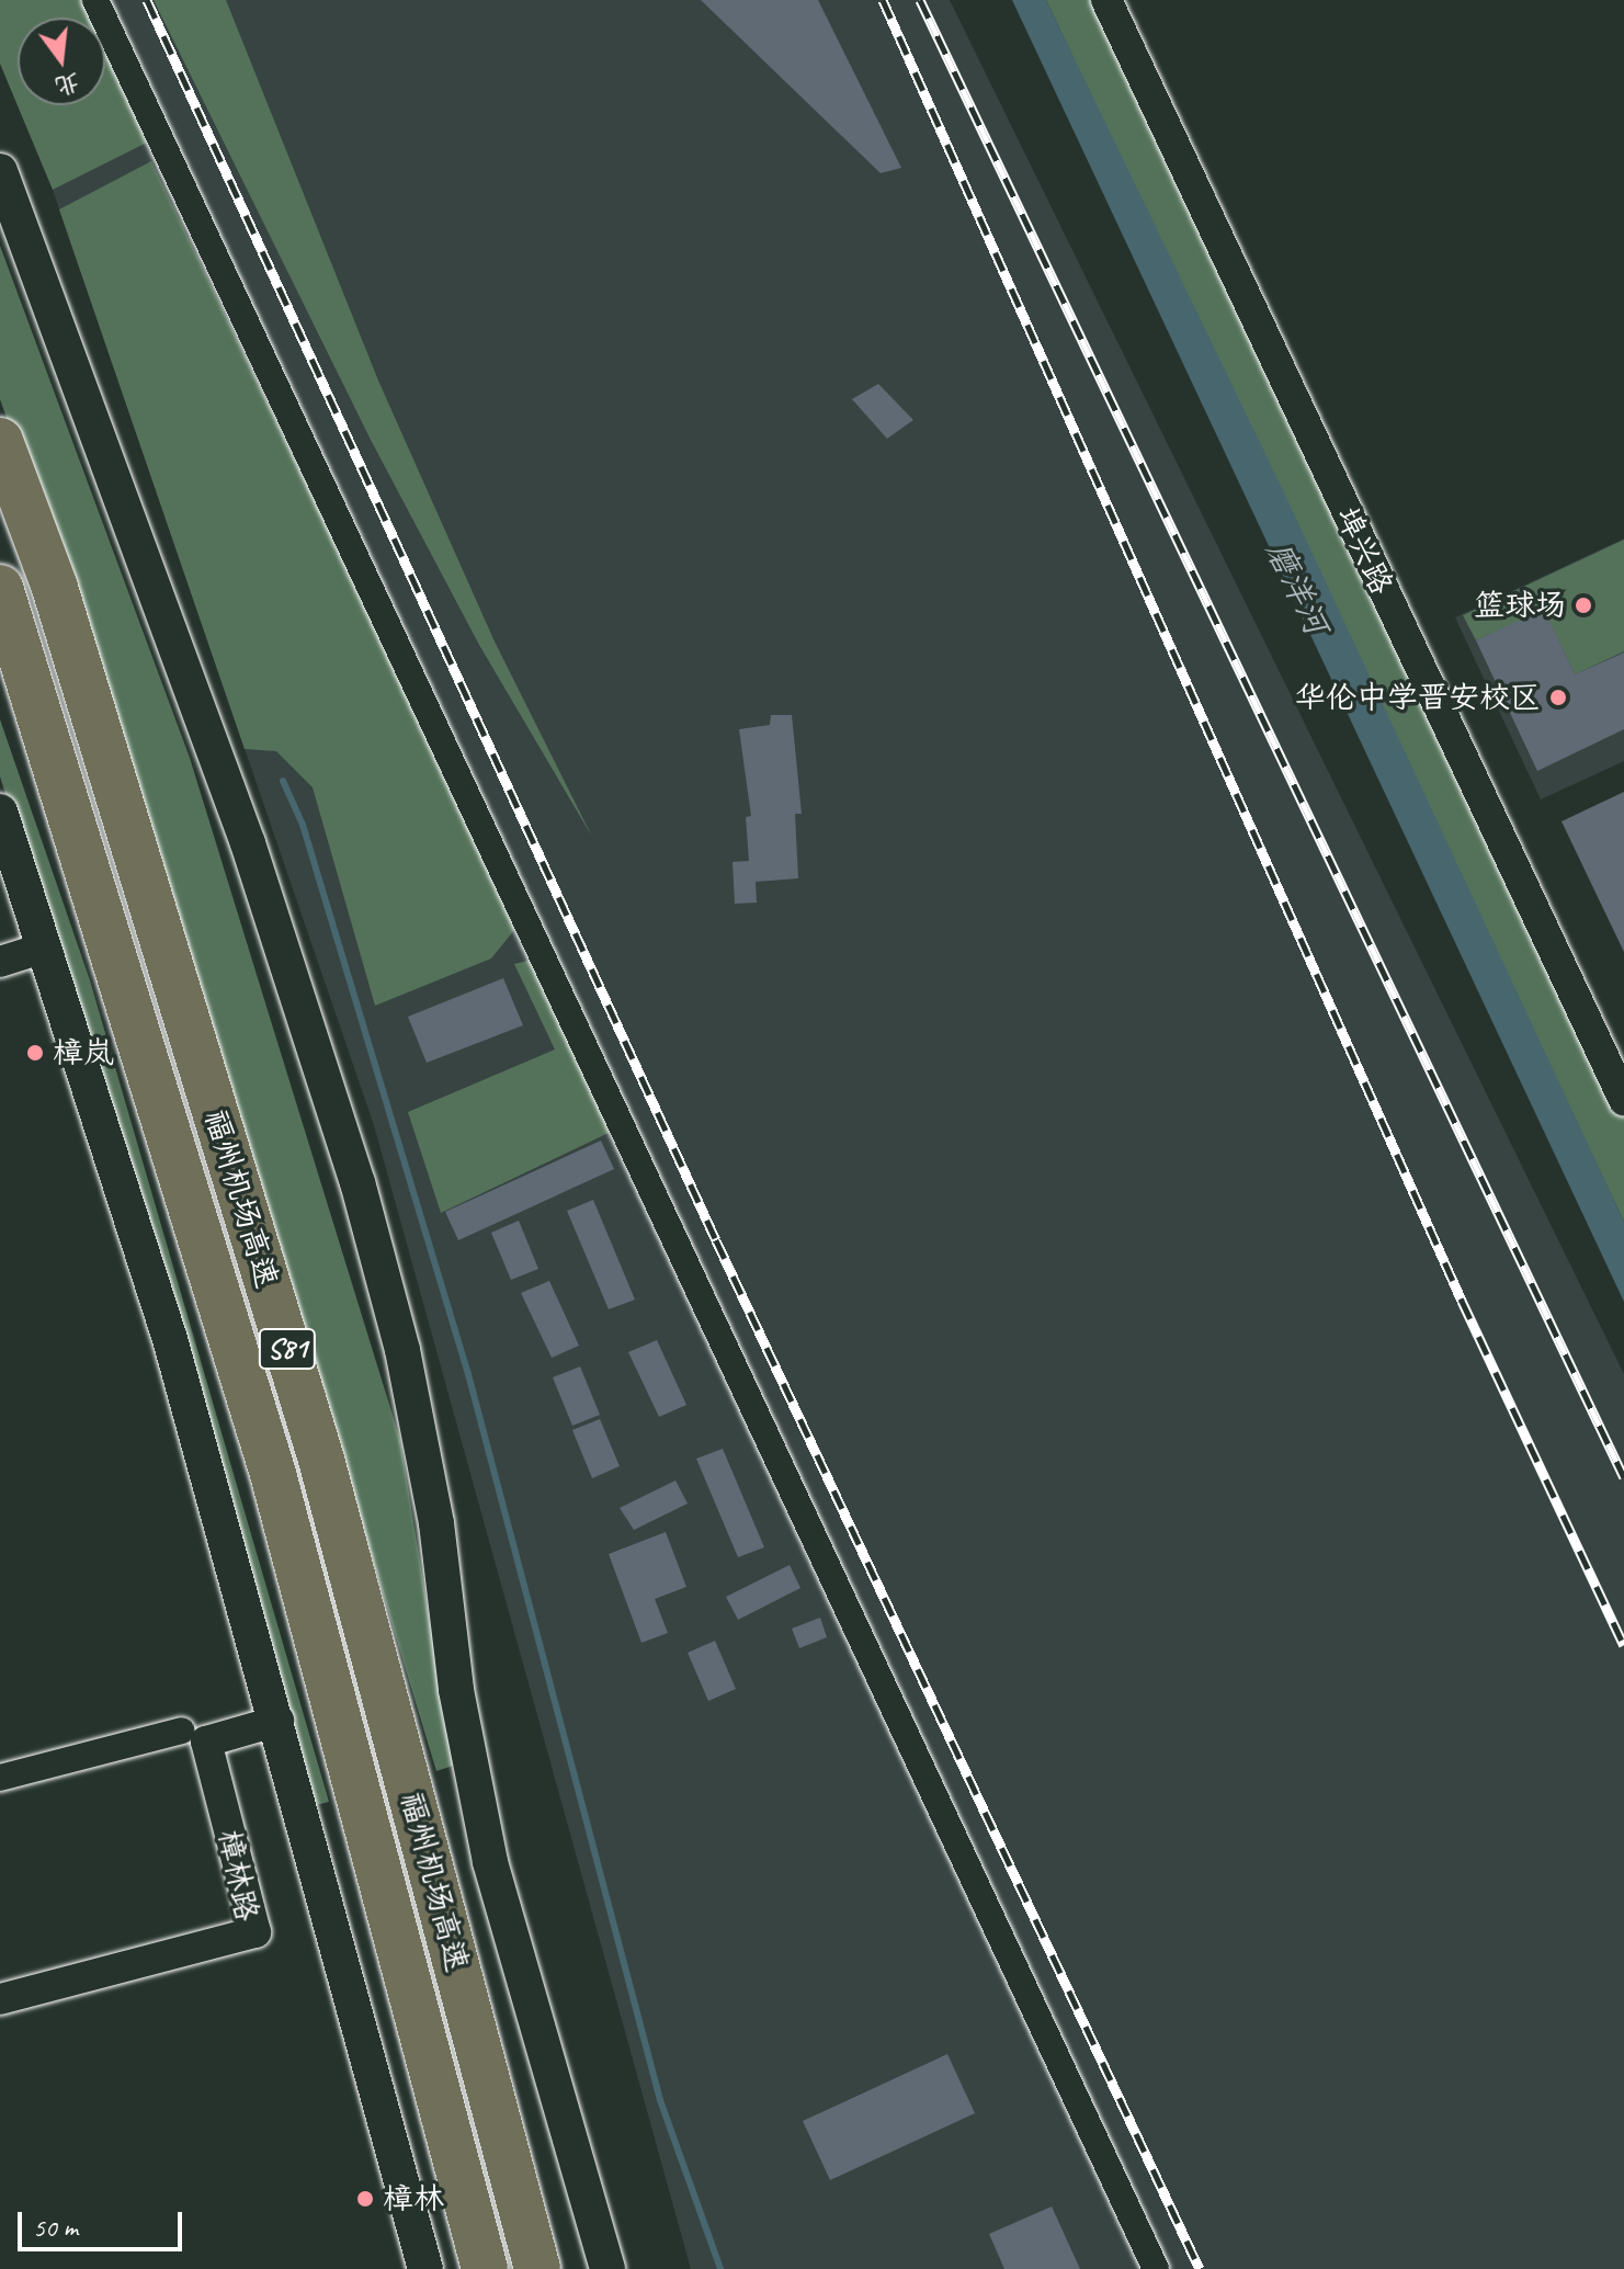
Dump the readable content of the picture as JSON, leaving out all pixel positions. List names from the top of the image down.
{
  "streets": {
    "highway": ["福州机场高速", "S81"],
    "street": ["埠兴路", "樟林路"]
  },
  "water": ["磨洋河"],
  "places": [
    "篮球场",
    "华伦中学晋安校区",
    "樟岚",
    "樟林"
  ],
  "scale_bar": "50 m",
  "north": "bottom"
}
